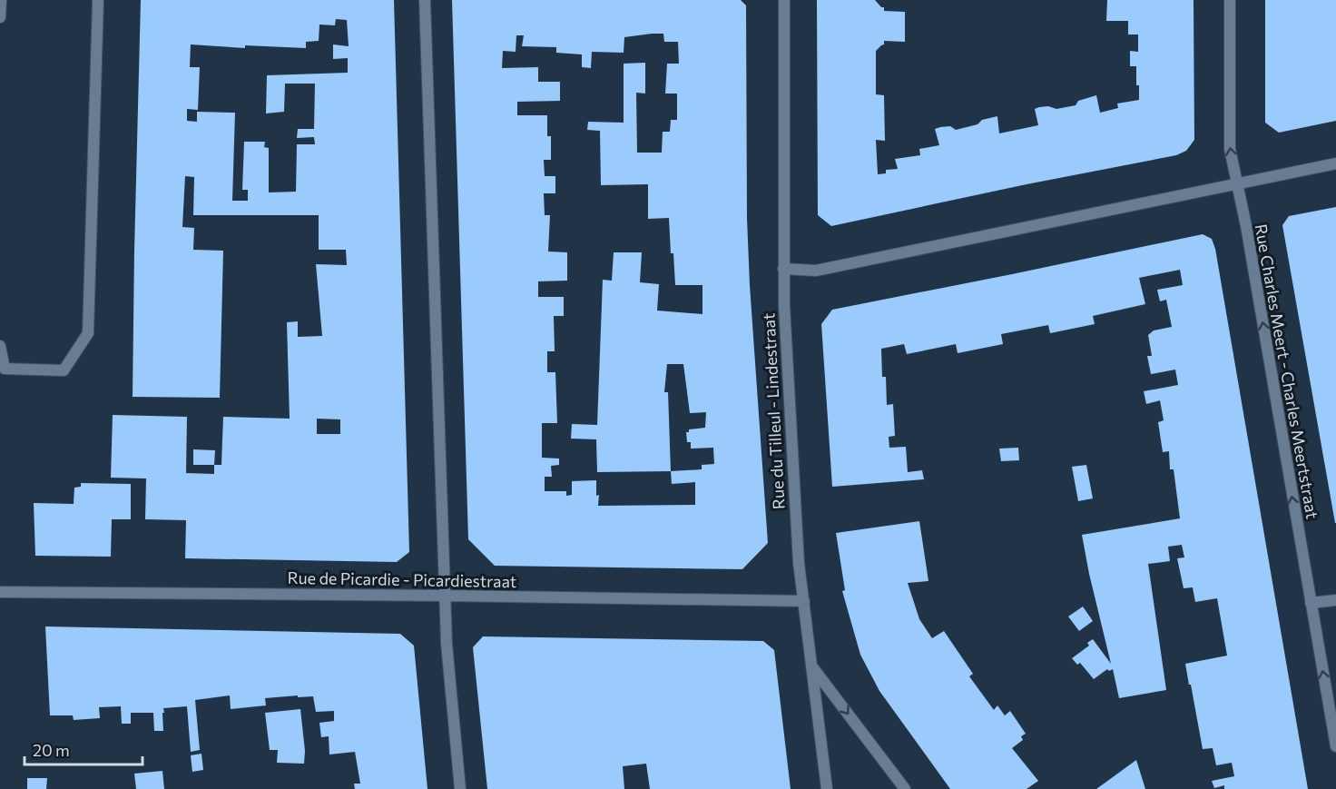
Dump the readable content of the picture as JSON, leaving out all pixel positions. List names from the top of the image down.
{
  "streets": {
    "street": ["Rue Charles Meert - Charles Meertstraat", "Rue du Tilleul - Lindestraat", "Rue de Picardie - Picardiestraat"]
  },
  "crossings": [
    ["Rue du Tilleul - Lindestraat", "Rue de Picardie - Picardiestraat"]
  ],
  "one_way": ["Rue Charles Meert - Charles Meertstraat"],
  "scale_bar": "20 m"
}
